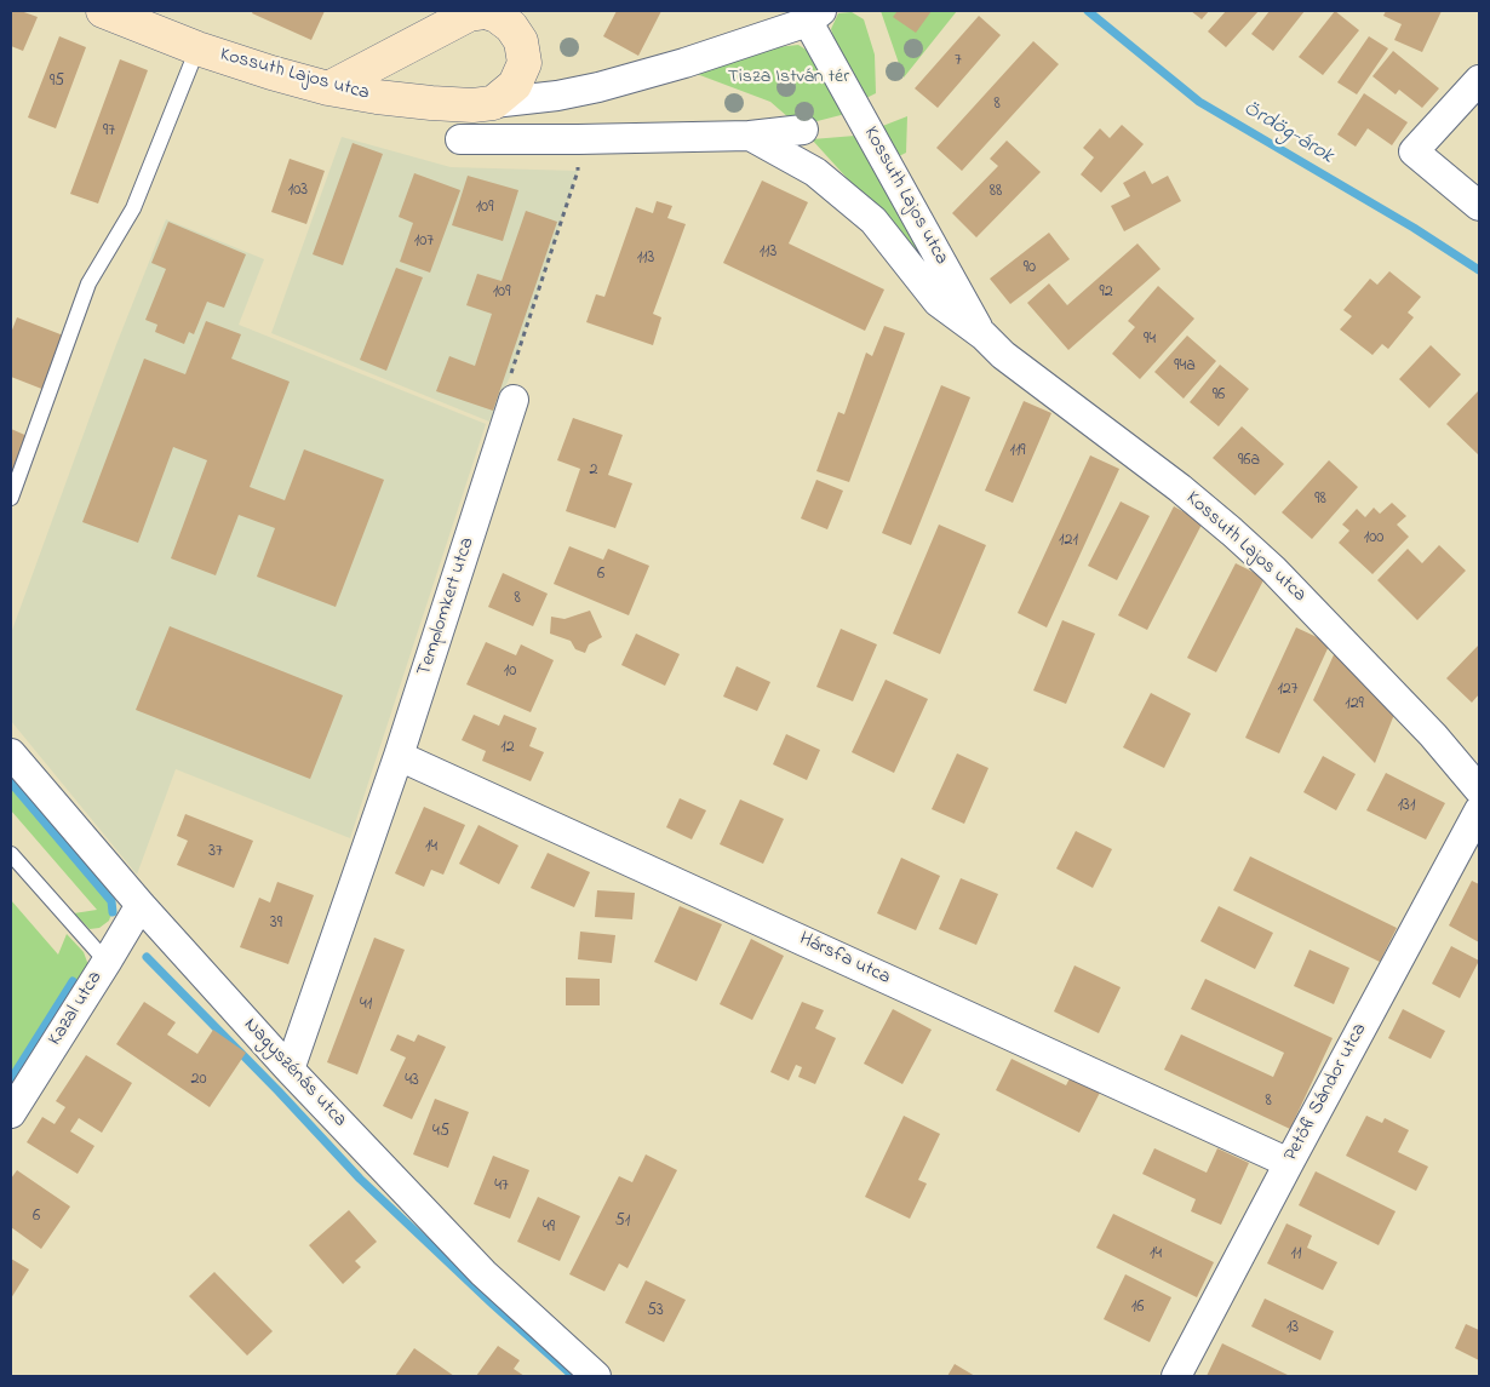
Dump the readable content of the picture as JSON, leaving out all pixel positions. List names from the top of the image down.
{
  "streets": {
    "street": [
      "Kossuth Lajos utca",
      "Templomkert utca",
      "Hársfa utca",
      "Kazal utca",
      "Nagyszénás utca",
      "Petőfi Sándor utca"
    ]
  },
  "crossings": [
    ["Templomkert utca", "Hársfa utca"],
    ["Templomkert utca", "Nagyszénás utca"],
    ["Hársfa utca", "Petőfi Sándor utca"],
    ["Kazal utca", "Nagyszénás utca"]
  ],
  "water": ["Ördög-árok"],
  "parks": ["Tisza István tér"],
  "house_numbers": [
    "7",
    "95",
    "8",
    "97",
    "103",
    "88",
    "109",
    "107",
    "113",
    "113",
    "90",
    "109",
    "92",
    "94",
    "94a",
    "96",
    "119",
    "96a",
    "2",
    "98",
    "100",
    "121",
    "6",
    "8",
    "10",
    "127",
    "129",
    "12",
    "131",
    "14",
    "37",
    "39",
    "41",
    "20",
    "43",
    "8",
    "45",
    "47",
    "6",
    "51",
    "49",
    "14",
    "11",
    "16",
    "53",
    "13"
  ]
}
